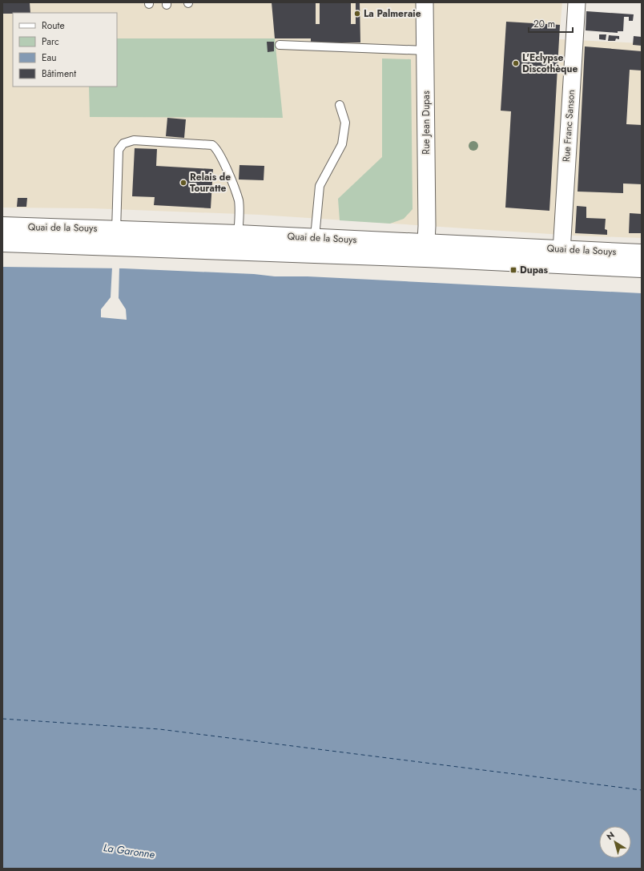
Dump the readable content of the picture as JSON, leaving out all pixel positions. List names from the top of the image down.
{
  "streets": {
    "main road": ["Quai de la Souys"],
    "street": ["Rue Jean Dupas", "Rue Franc Sanson"]
  },
  "crossings": [
    ["Rue Jean Dupas", "Quai de la Souys"],
    ["Rue Franc Sanson", "Quai de la Souys"]
  ],
  "water": ["La Garonne"],
  "places": {
    "other": ["La Palmeraie", "L'Eclypse Discothèque", "Relais de Touratte"],
    "transit": ["Dupas"]
  },
  "legend": [
    "Route",
    "Parc",
    "Eau",
    "Bâtiment"
  ],
  "scale_bar": "20 m",
  "north": "top left"
}
